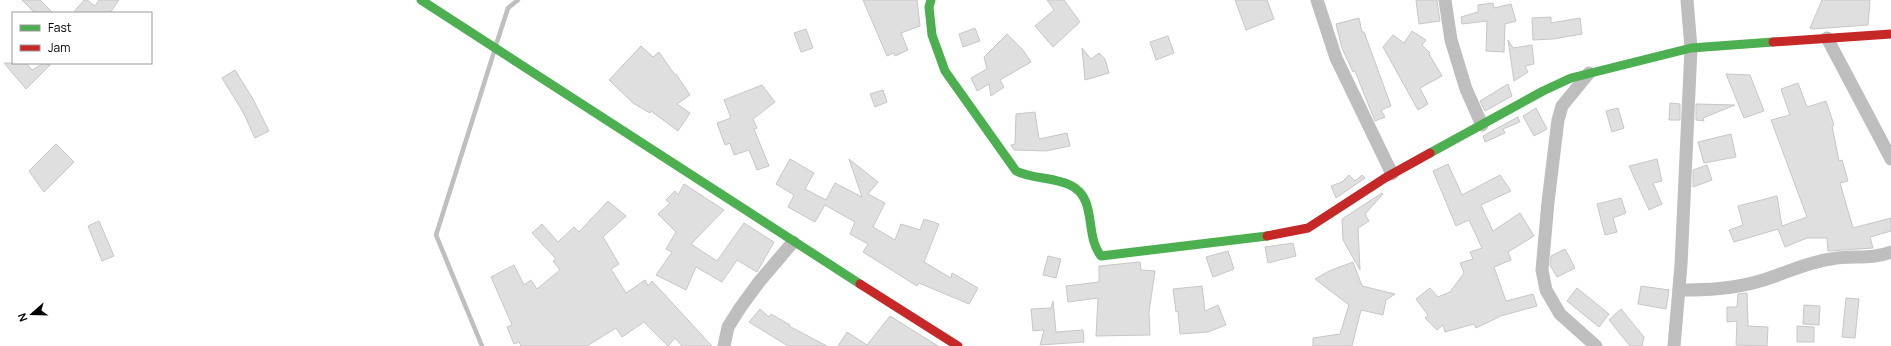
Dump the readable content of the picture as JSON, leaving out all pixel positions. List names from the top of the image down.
{
  "legend": ["Fast", "Jam"],
  "north": "left"
}
